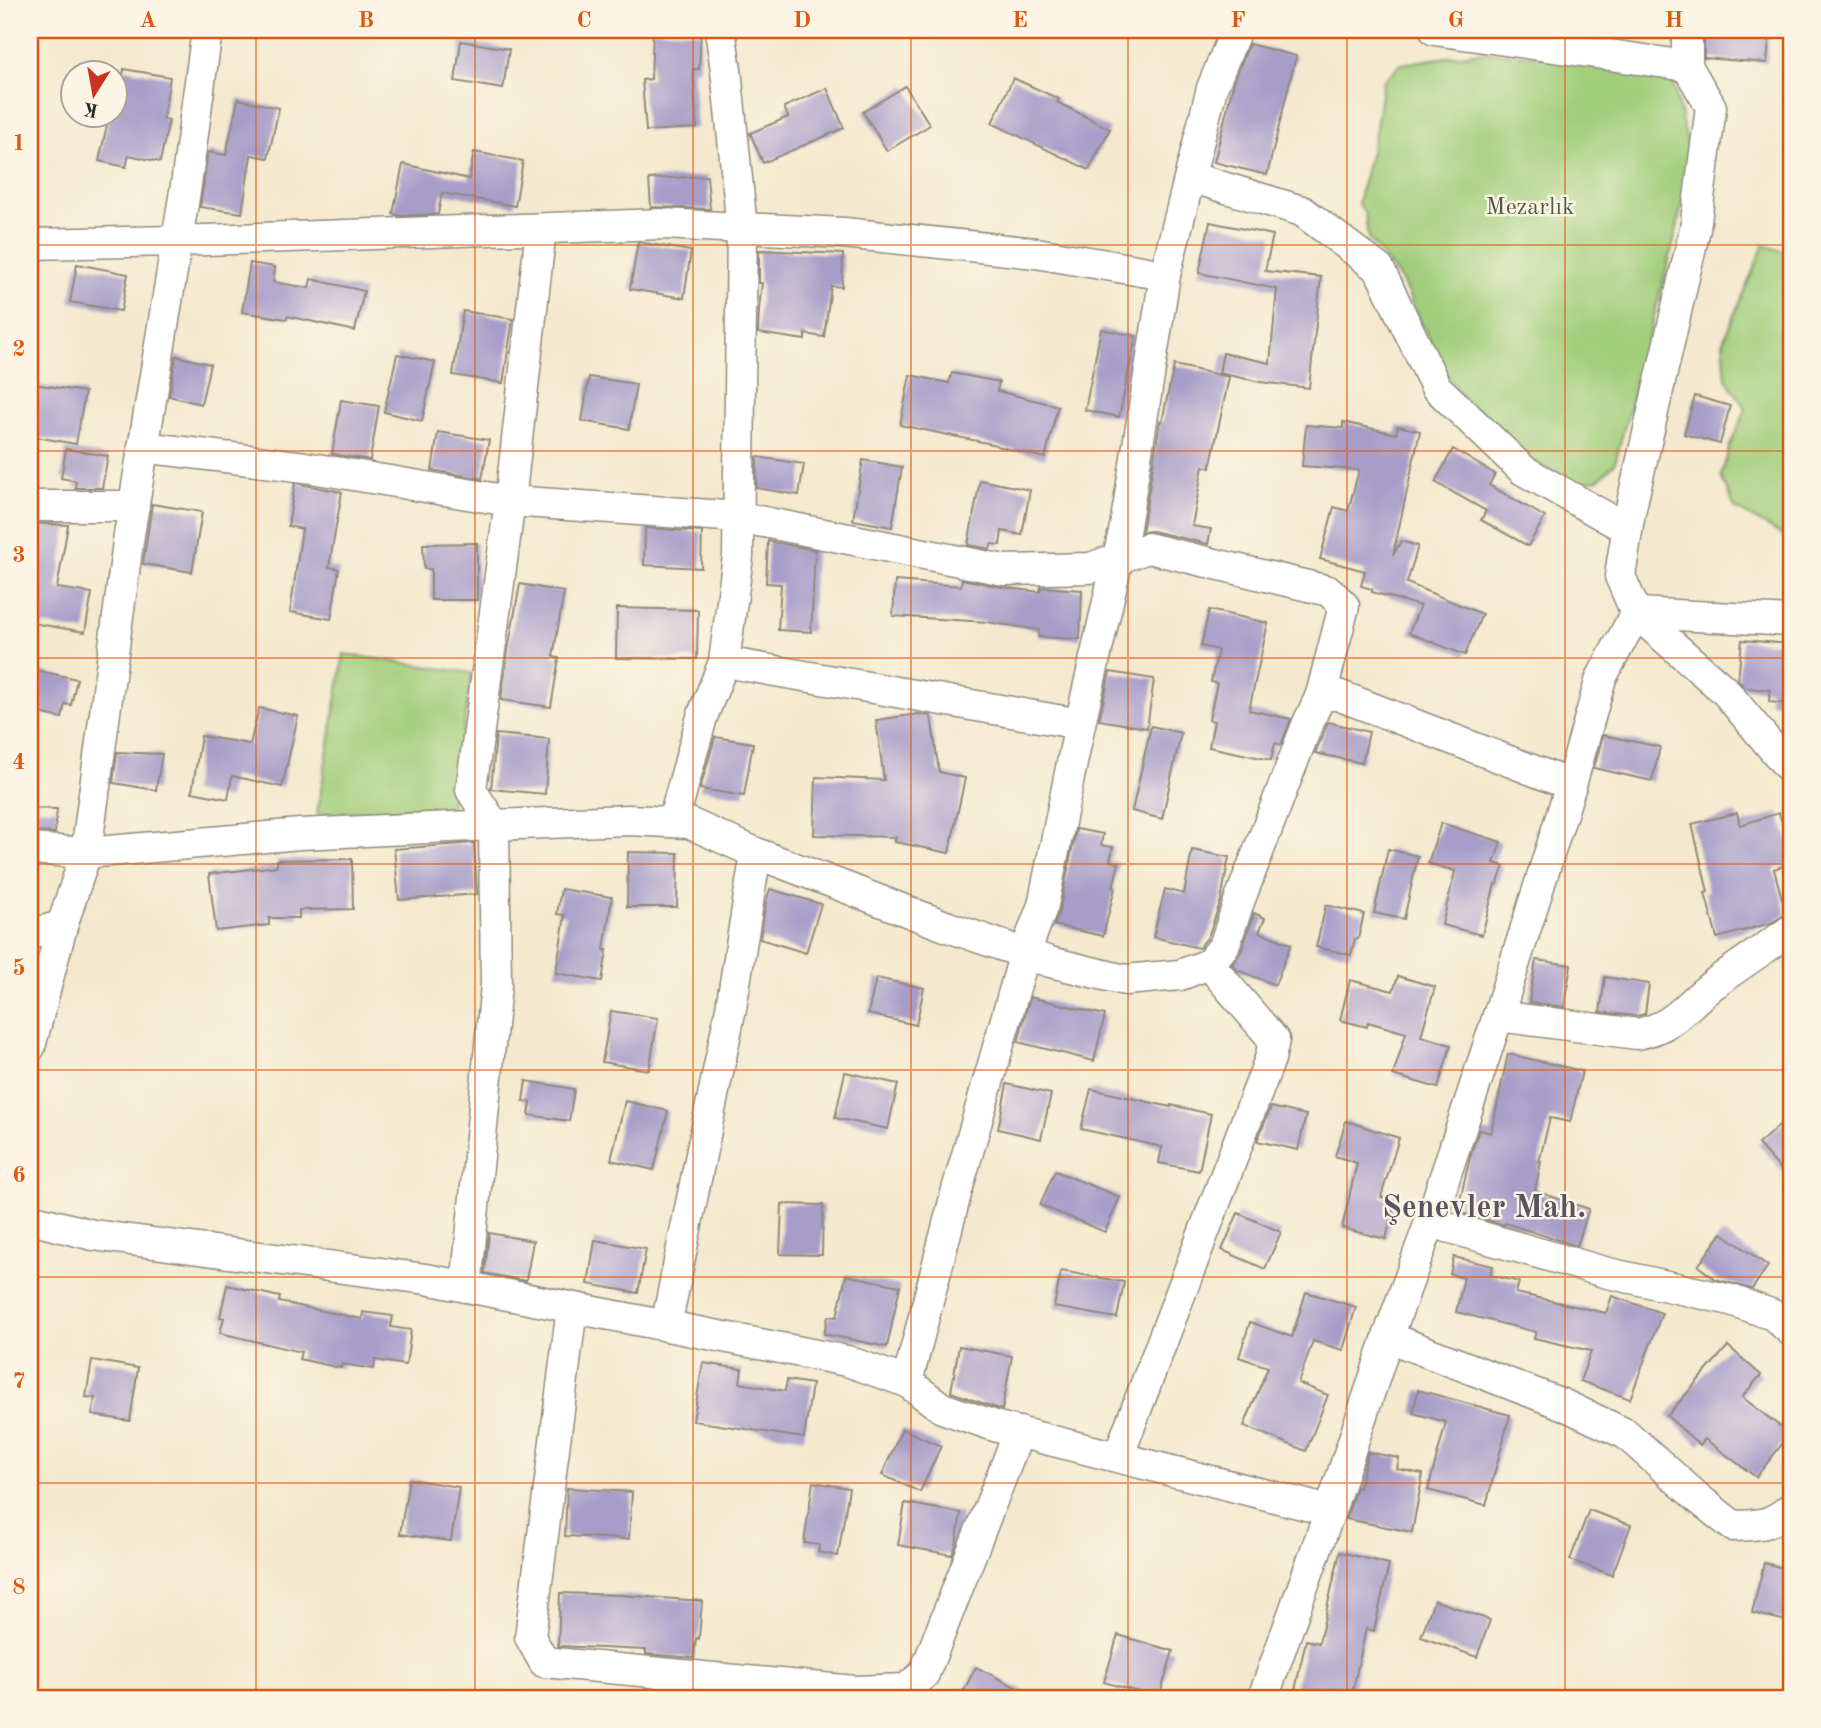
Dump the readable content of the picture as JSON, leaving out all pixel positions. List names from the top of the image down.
{
  "districts": ["Şenevler Mah."],
  "parks": ["Mezarlık"],
  "north": "bottom",
  "grid": {
    "columns": [
      "A",
      "B",
      "C",
      "D",
      "E",
      "F",
      "G",
      "H"
    ],
    "rows": [
      "1",
      "2",
      "3",
      "4",
      "5",
      "6",
      "7",
      "8"
    ]
  }
}
